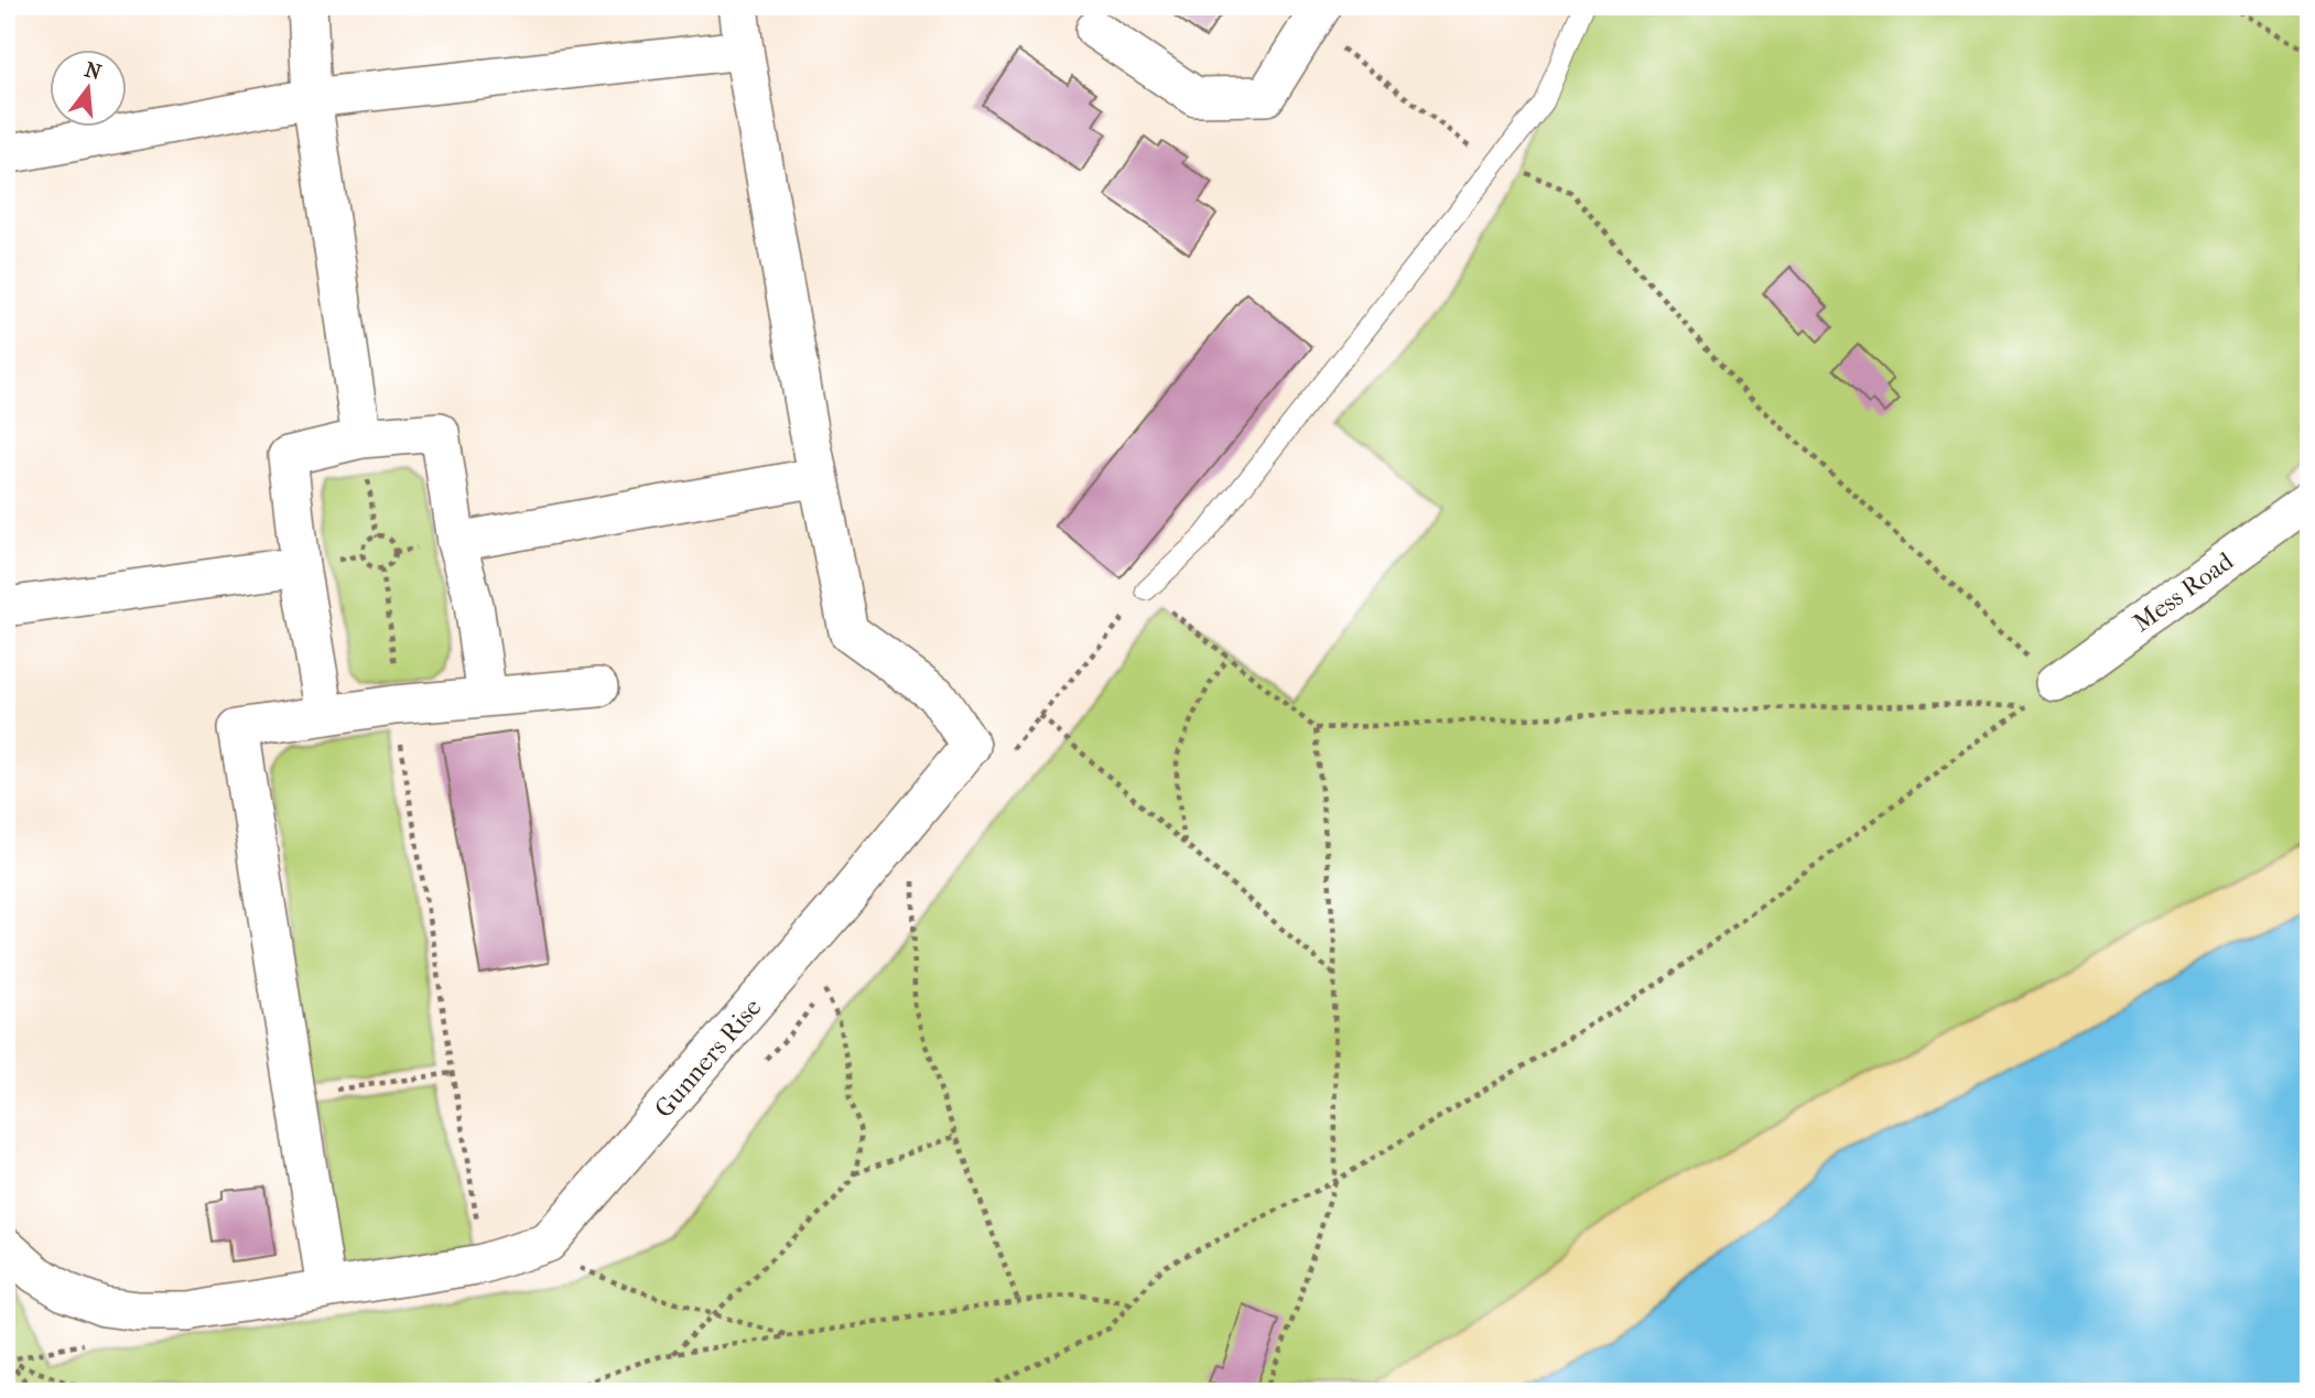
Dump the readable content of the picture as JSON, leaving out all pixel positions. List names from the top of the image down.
{
  "streets": {
    "street": ["Mess Road", "Gunners Rise"]
  },
  "north": "top"
}
